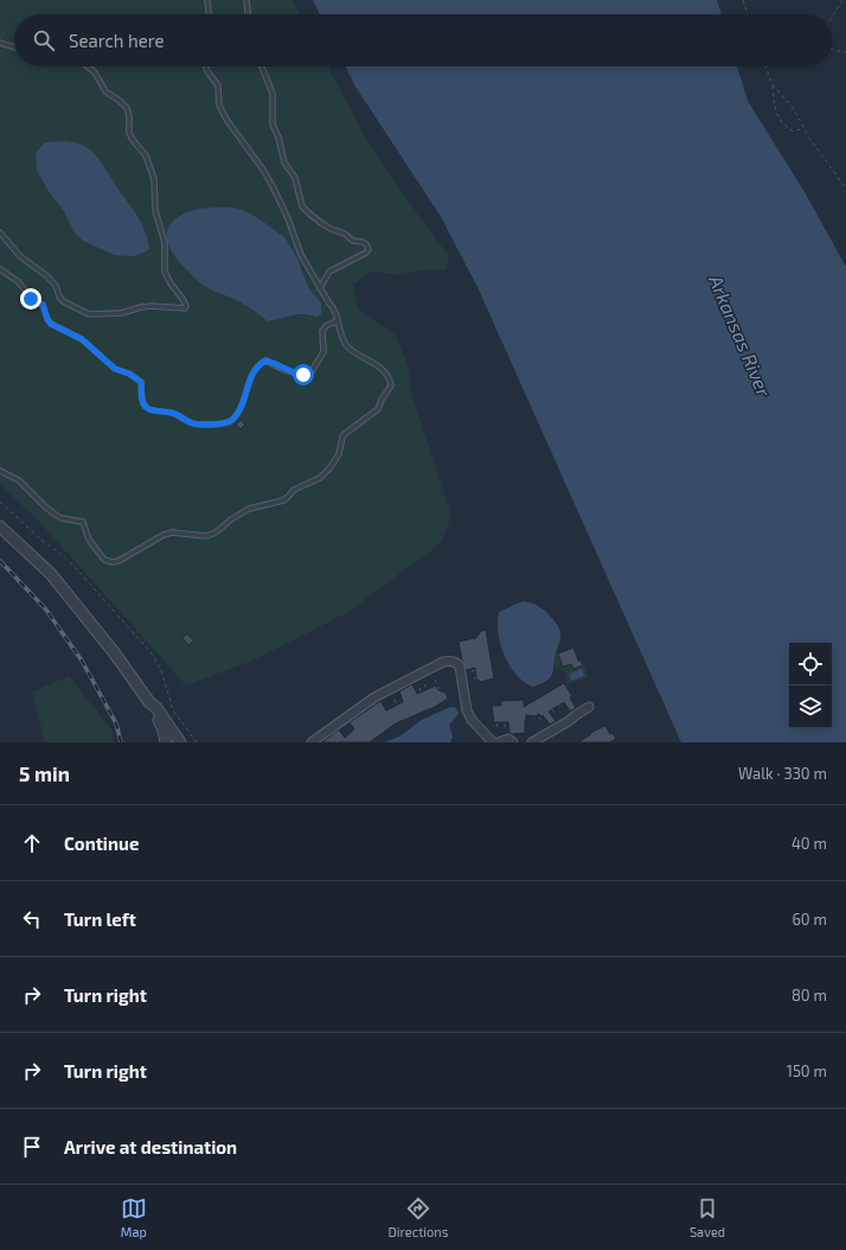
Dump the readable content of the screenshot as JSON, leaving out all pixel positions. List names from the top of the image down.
{
  "water": ["Arkansas River"],
  "page": {
    "search": "Search here",
    "heading": ["5 min", "Walk · 330 m"],
    "list": [
      ["Continue", "40 m"],
      ["Turn left", "60 m"],
      ["Turn right", "80 m"],
      ["Turn right", "150 m"],
      "Arrive at destination"
    ],
    "nav": ["Map", "Directions", "Saved"]
  }
}
